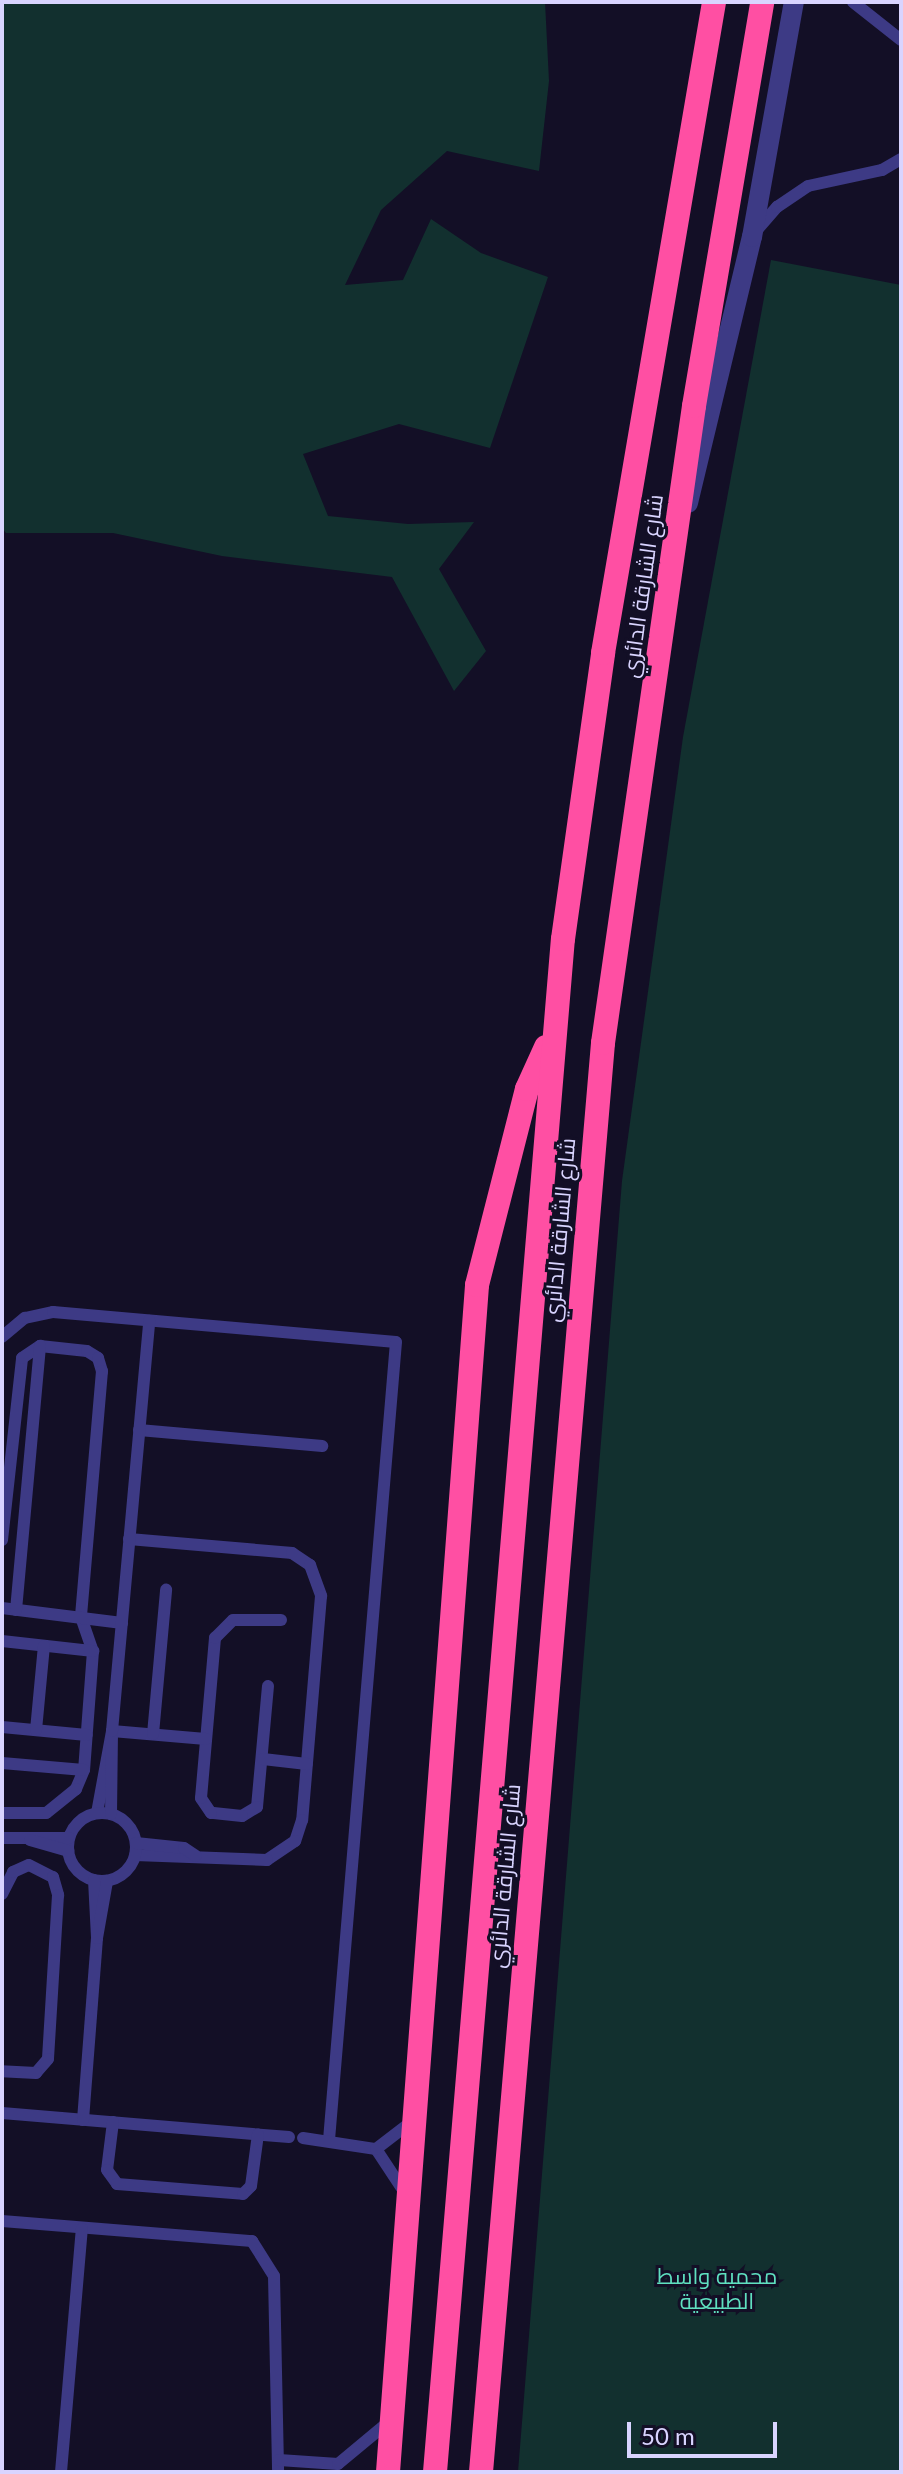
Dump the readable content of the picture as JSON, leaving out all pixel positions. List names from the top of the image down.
{
  "streets": {
    "highway": ["شارع الشارقة الدائري"]
  },
  "parks": ["محمية واسط الطبيعية"],
  "scale_bar": "50 m"
}
